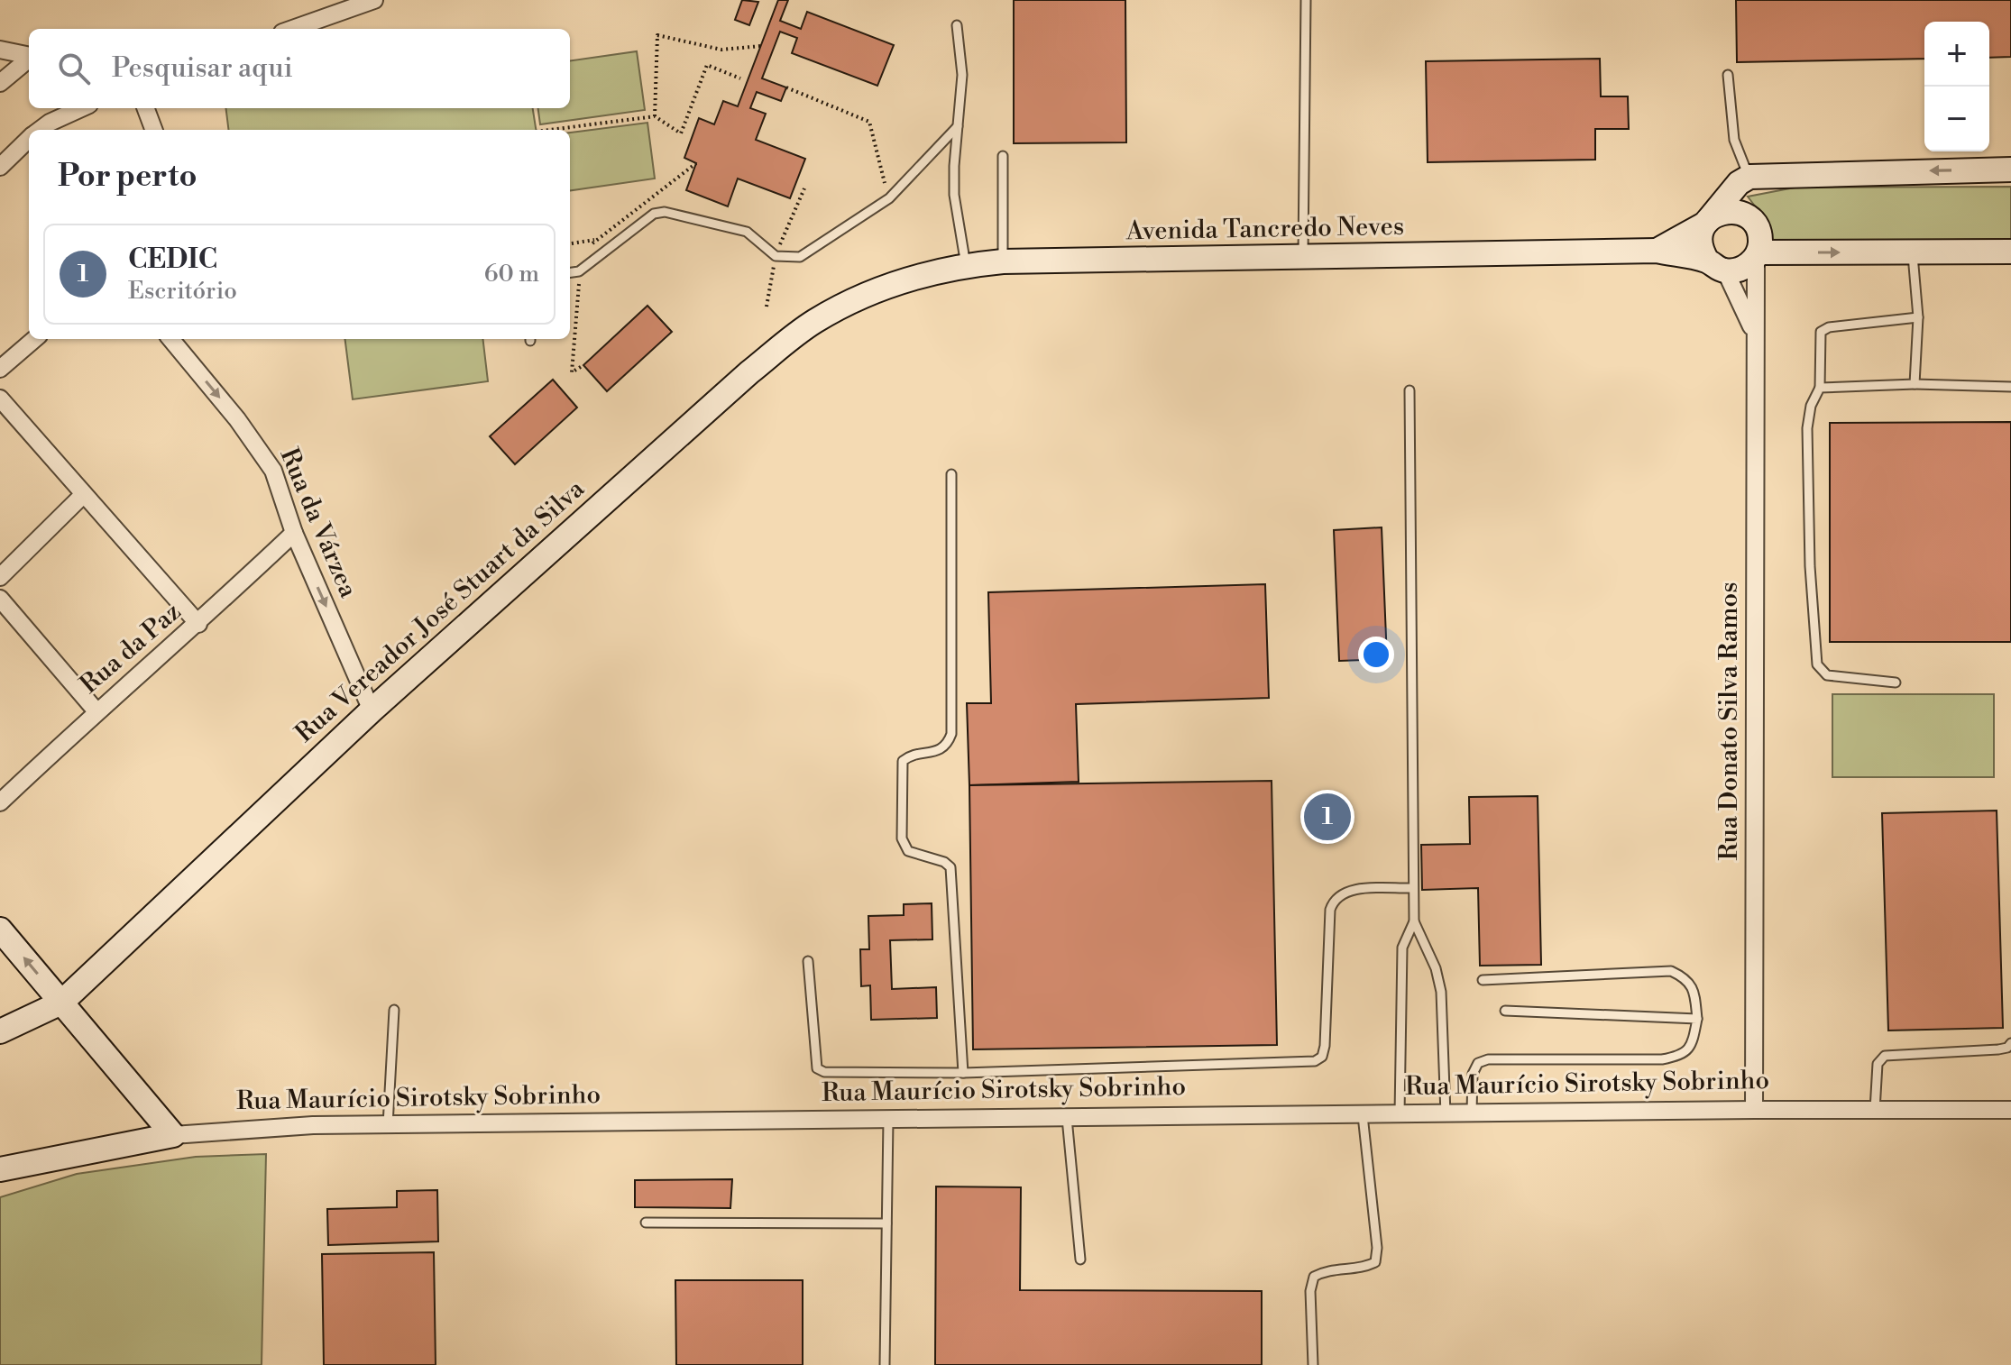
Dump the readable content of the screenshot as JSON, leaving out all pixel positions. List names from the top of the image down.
{
  "streets": {
    "main road": ["Avenida Tancredo Neves", "Rua Vereador José Stuart da Silva", "Rua Maurício Sirotsky Sobrinho"],
    "street": ["Rua da Várzea", "Rua da Paz", "Rua Donato Silva Ramos"]
  },
  "crossings": [
    ["Avenida Tancredo Neves", "Rua Vereador José Stuart da Silva"],
    ["Avenida Tancredo Neves", "Rua Donato Silva Ramos"],
    ["Rua da Várzea", "Rua Vereador José Stuart da Silva"],
    ["Rua da Várzea", "Rua da Paz"],
    ["Rua Donato Silva Ramos", "Rua Maurício Sirotsky Sobrinho"]
  ],
  "one_way": ["Rua da Várzea"],
  "page": {
    "map_buttons": ["+", "−"],
    "search": "Pesquisar aqui",
    "heading": "Por perto",
    "list": [
      {
        "mark": "1",
        "name": "CEDIC",
        "note": "Escritório",
        "value": "60 m"
      }
    ],
    "pins": "1"
  }
}
